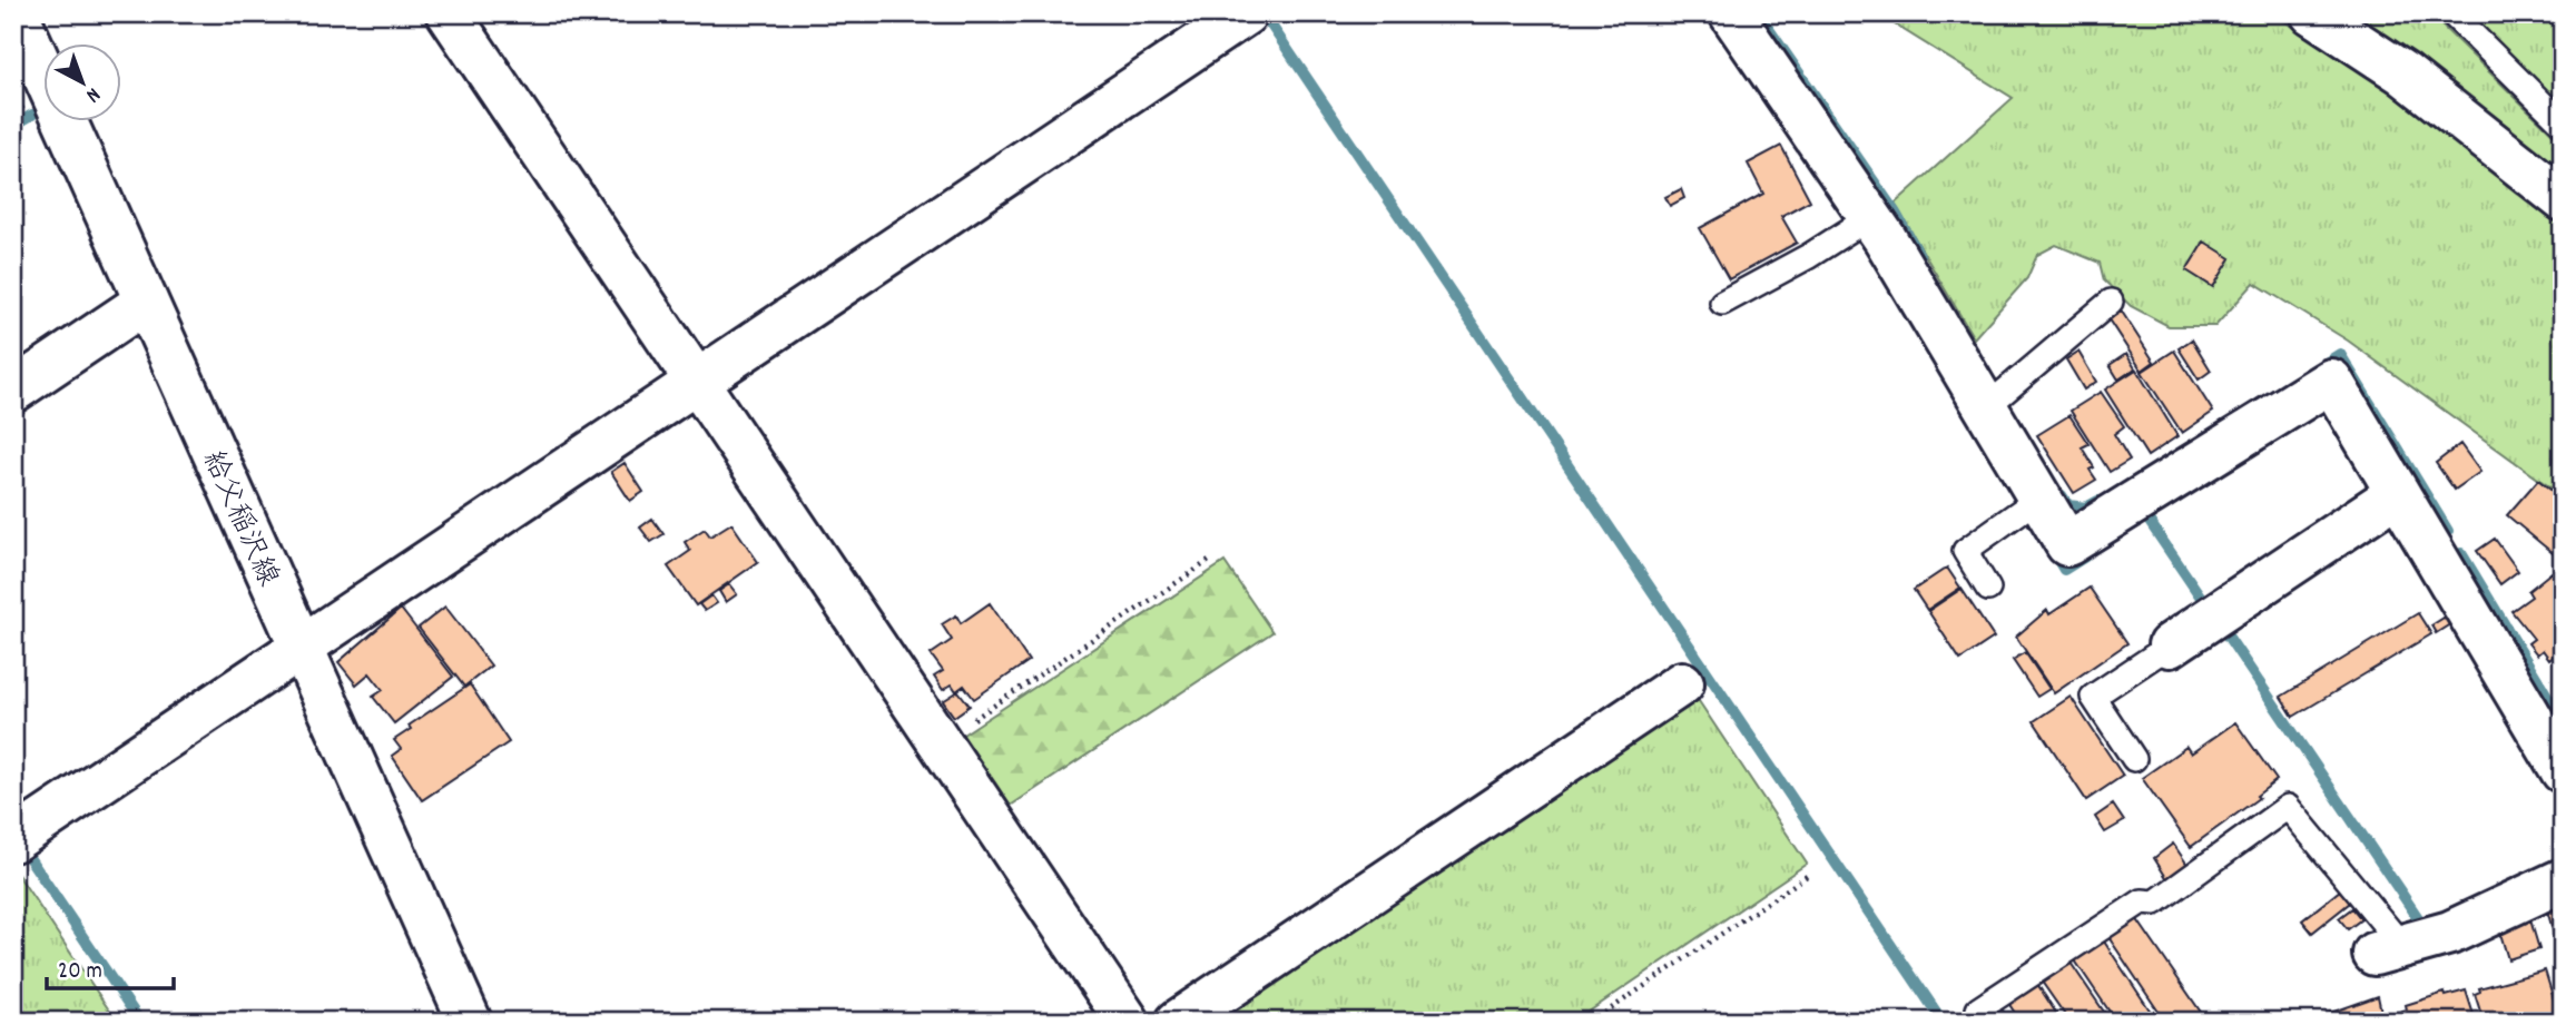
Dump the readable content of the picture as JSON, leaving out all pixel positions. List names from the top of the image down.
{
  "streets": {
    "street": ["給父稲沢線"]
  },
  "scale_bar": "20 m",
  "north": "bottom right"
}
